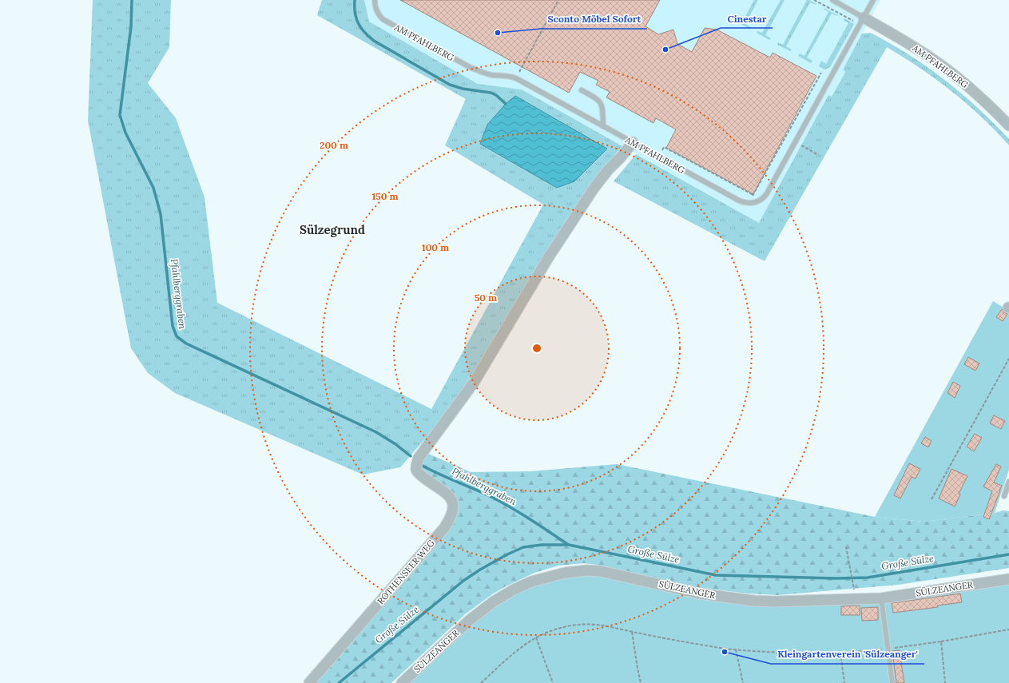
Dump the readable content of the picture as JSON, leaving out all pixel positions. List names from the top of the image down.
{
  "streets": {
    "street": ["AM PFAHLBERG", "ROTHENSEER WEG", "SÜLZEANGER"]
  },
  "crossings": [
    ["AM PFAHLBERG", "ROTHENSEER WEG"]
  ],
  "districts": ["Sülzegrund"],
  "water": ["Pfahlberggraben", "Große Sülze"],
  "places": ["Sconto Möbel Sofort", "Cinestar", "Kleingartenverein 'Sülzeanger'"],
  "rings": [
    "200 m",
    "150 m",
    "100 m",
    "50 m"
  ]
}
